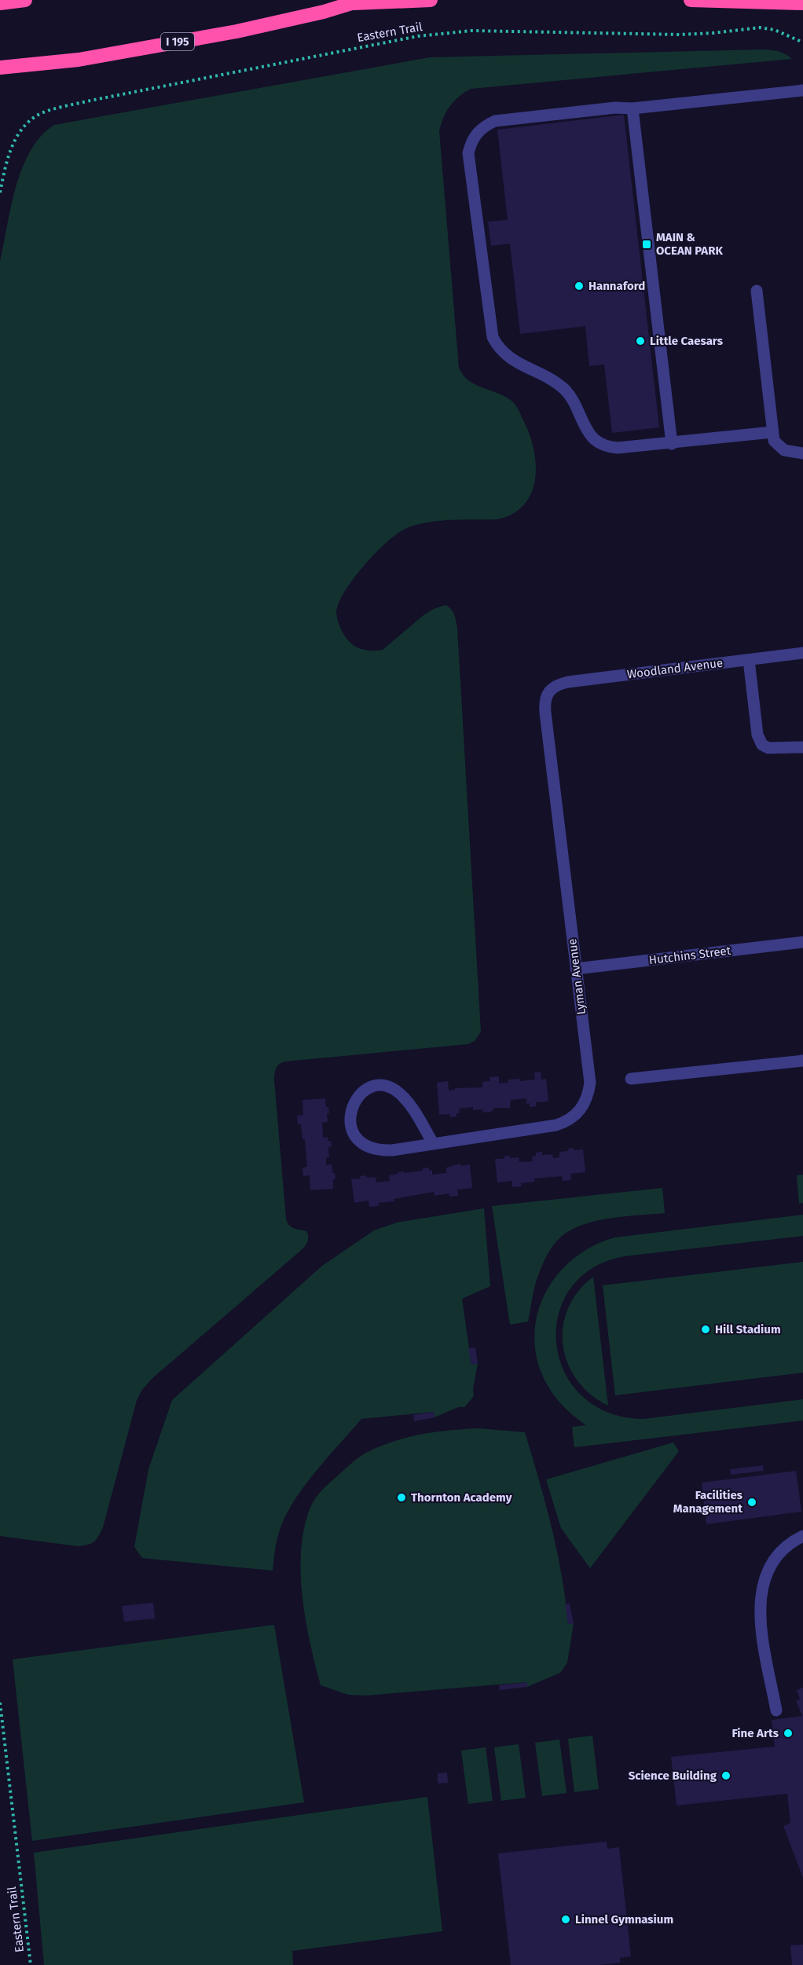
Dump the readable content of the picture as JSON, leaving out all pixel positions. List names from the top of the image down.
{
  "streets": {
    "highway": ["I 195"],
    "street": ["Woodland Avenue", "Hutchins Street", "Lyman Avenue"],
    "path": ["Eastern Trail"]
  },
  "crossings": [
    ["Woodland Avenue", "Lyman Avenue"],
    ["Hutchins Street", "Lyman Avenue"]
  ],
  "places": {
    "transit": ["MAIN & OCEAN PARK"],
    "other": [
      "Hannaford",
      "Little Caesars",
      "Hill Stadium",
      "Thornton Academy",
      "Facilities Management",
      "Fine Arts",
      "Science Building",
      "Linnel Gymnasium"
    ]
  }
}
